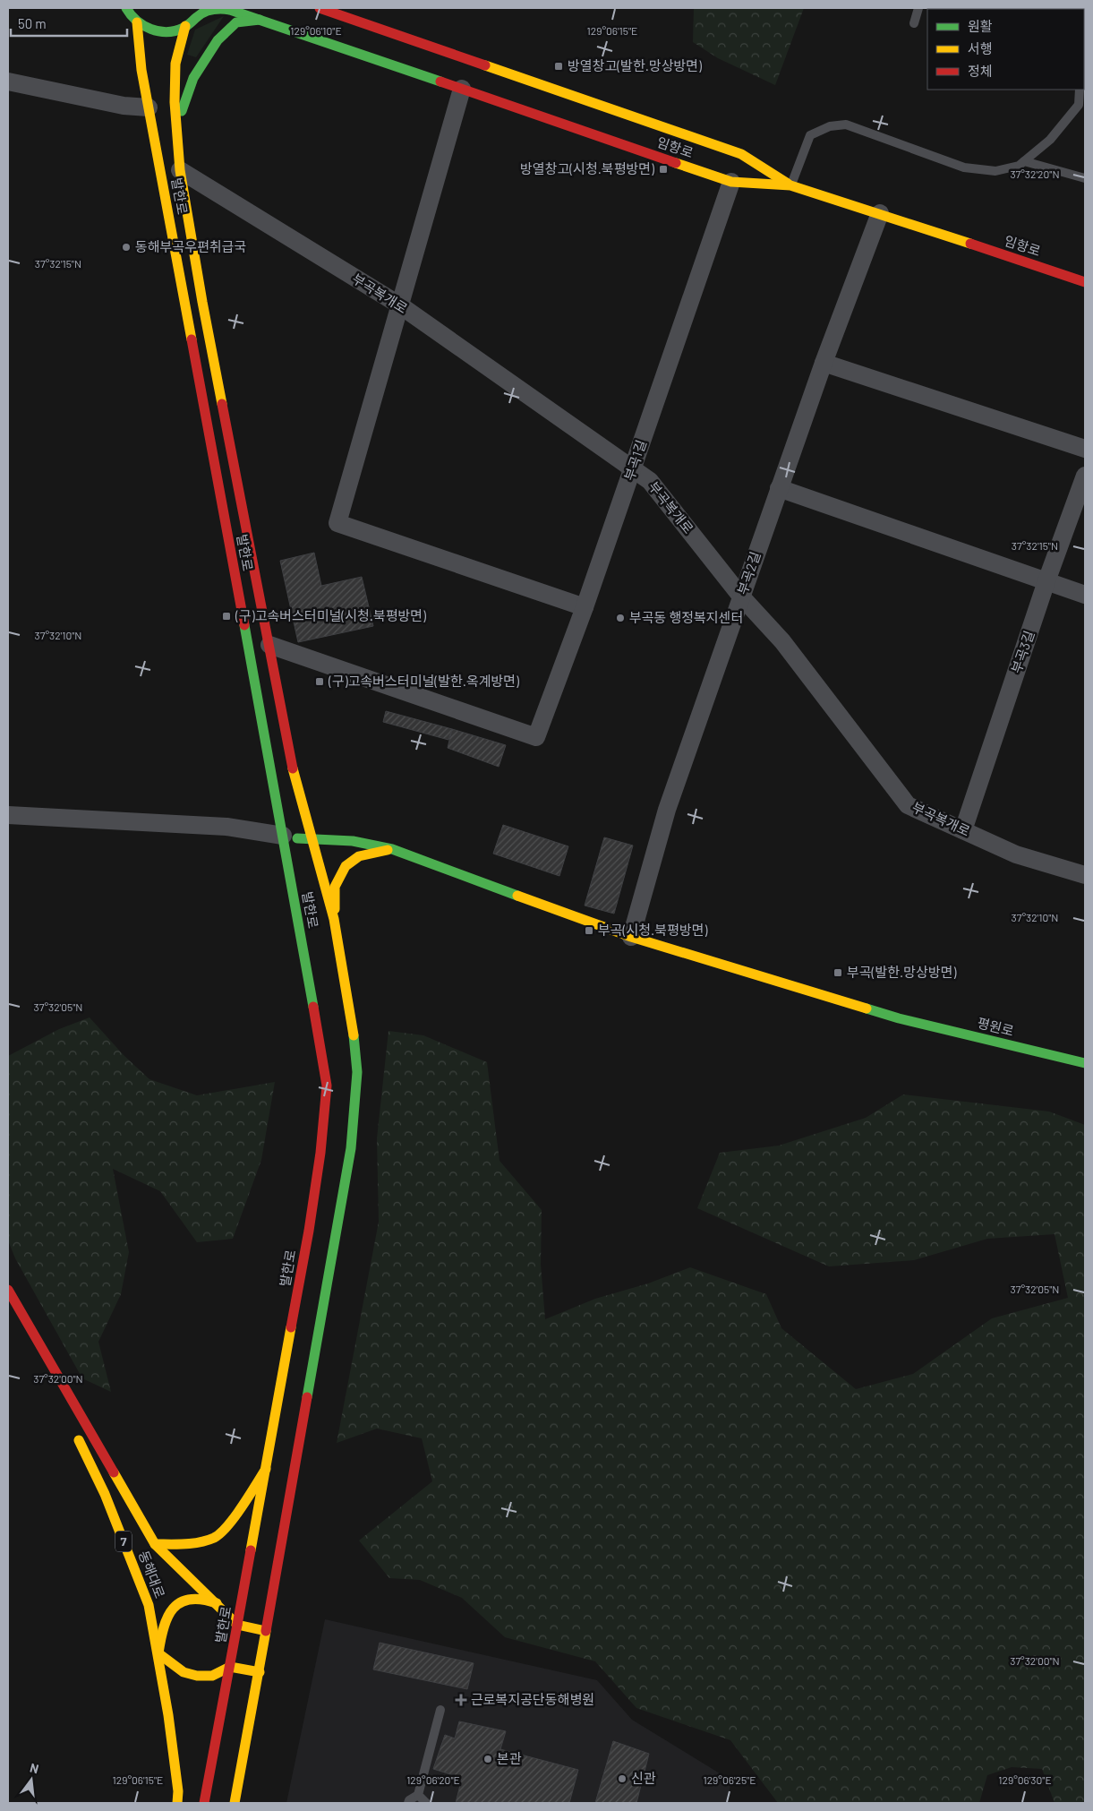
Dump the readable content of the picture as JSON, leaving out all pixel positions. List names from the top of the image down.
{
  "streets": {
    "street": [
      "임항로",
      "발한로",
      "부곡복개로",
      "부곡1길",
      "부곡2길",
      "부곡3길",
      "평원로",
      "7",
      "동해대로"
    ]
  },
  "crossings": [
    ["임항로", "부곡1길"],
    ["임항로", "부곡2길"],
    ["발한로", "부곡복개로"],
    ["발한로", "부곡1길"],
    ["발한로", "평원로"],
    ["발한로", "동해대로"],
    ["부곡복개로", "부곡1길"],
    ["부곡복개로", "부곡2길"],
    ["부곡복개로", "부곡3길"],
    ["부곡2길", "평원로"]
  ],
  "places": {
    "transit": [
      "방열창고(발한.망상방면)",
      "방열창고(시청.북평방면)",
      "(구)고속버스터미널(시청.북평방면)",
      "(구)고속버스터미널(발한.옥계방면)",
      "부곡(시청.북평방면)",
      "부곡(발한.망상방면)"
    ],
    "other": [
      "동해부곡우편취급국",
      "부곡동 행정복지센터",
      "본관",
      "신관"
    ],
    "health": ["근로복지공단동해병원"]
  },
  "legend": ["원활", "서행", "정체"],
  "scale_bar": "50 m",
  "north": "top",
  "coordinates": [
    "129°06'10\"E",
    "129°06'15\"E",
    "37°32'20\"N",
    "37°32'15\"N",
    "37°32'10\"N",
    "37°32'05\"N",
    "37°32'00\"N",
    "129°06'20\"E",
    "129°06'25\"E",
    "129°06'30\"E"
  ]
}
